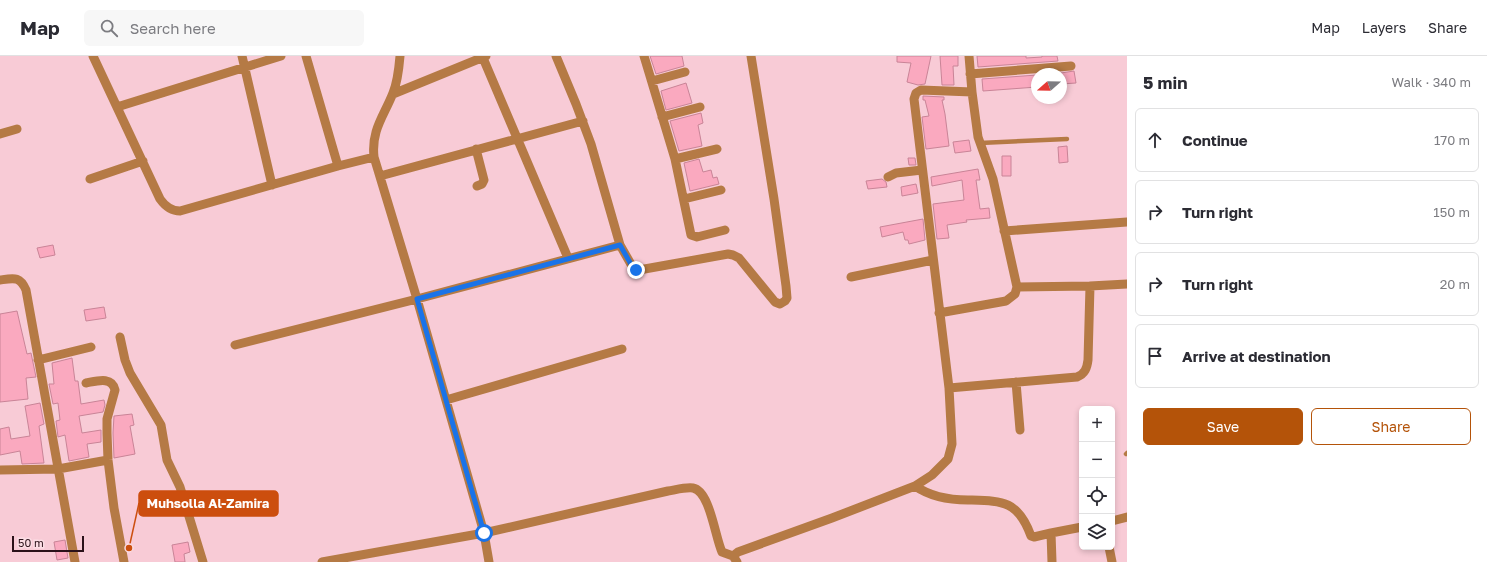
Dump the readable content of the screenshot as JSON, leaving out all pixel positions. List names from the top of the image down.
{
  "places": ["Muhsolla Al-Zamira"],
  "scale_bar": "50 m",
  "north": "left",
  "page": {
    "header": "Map",
    "search": "Search here",
    "nav": ["Map", "Layers", "Share"],
    "heading": ["5 min", "Walk · 340 m"],
    "list": [
      ["Continue", "170 m"],
      ["Turn right", "150 m"],
      ["Turn right", "20 m"],
      "Arrive at destination"
    ],
    "buttons": ["Save", "Share"],
    "map_buttons": ["+", "−"],
    "scale": "50 m"
  }
}
